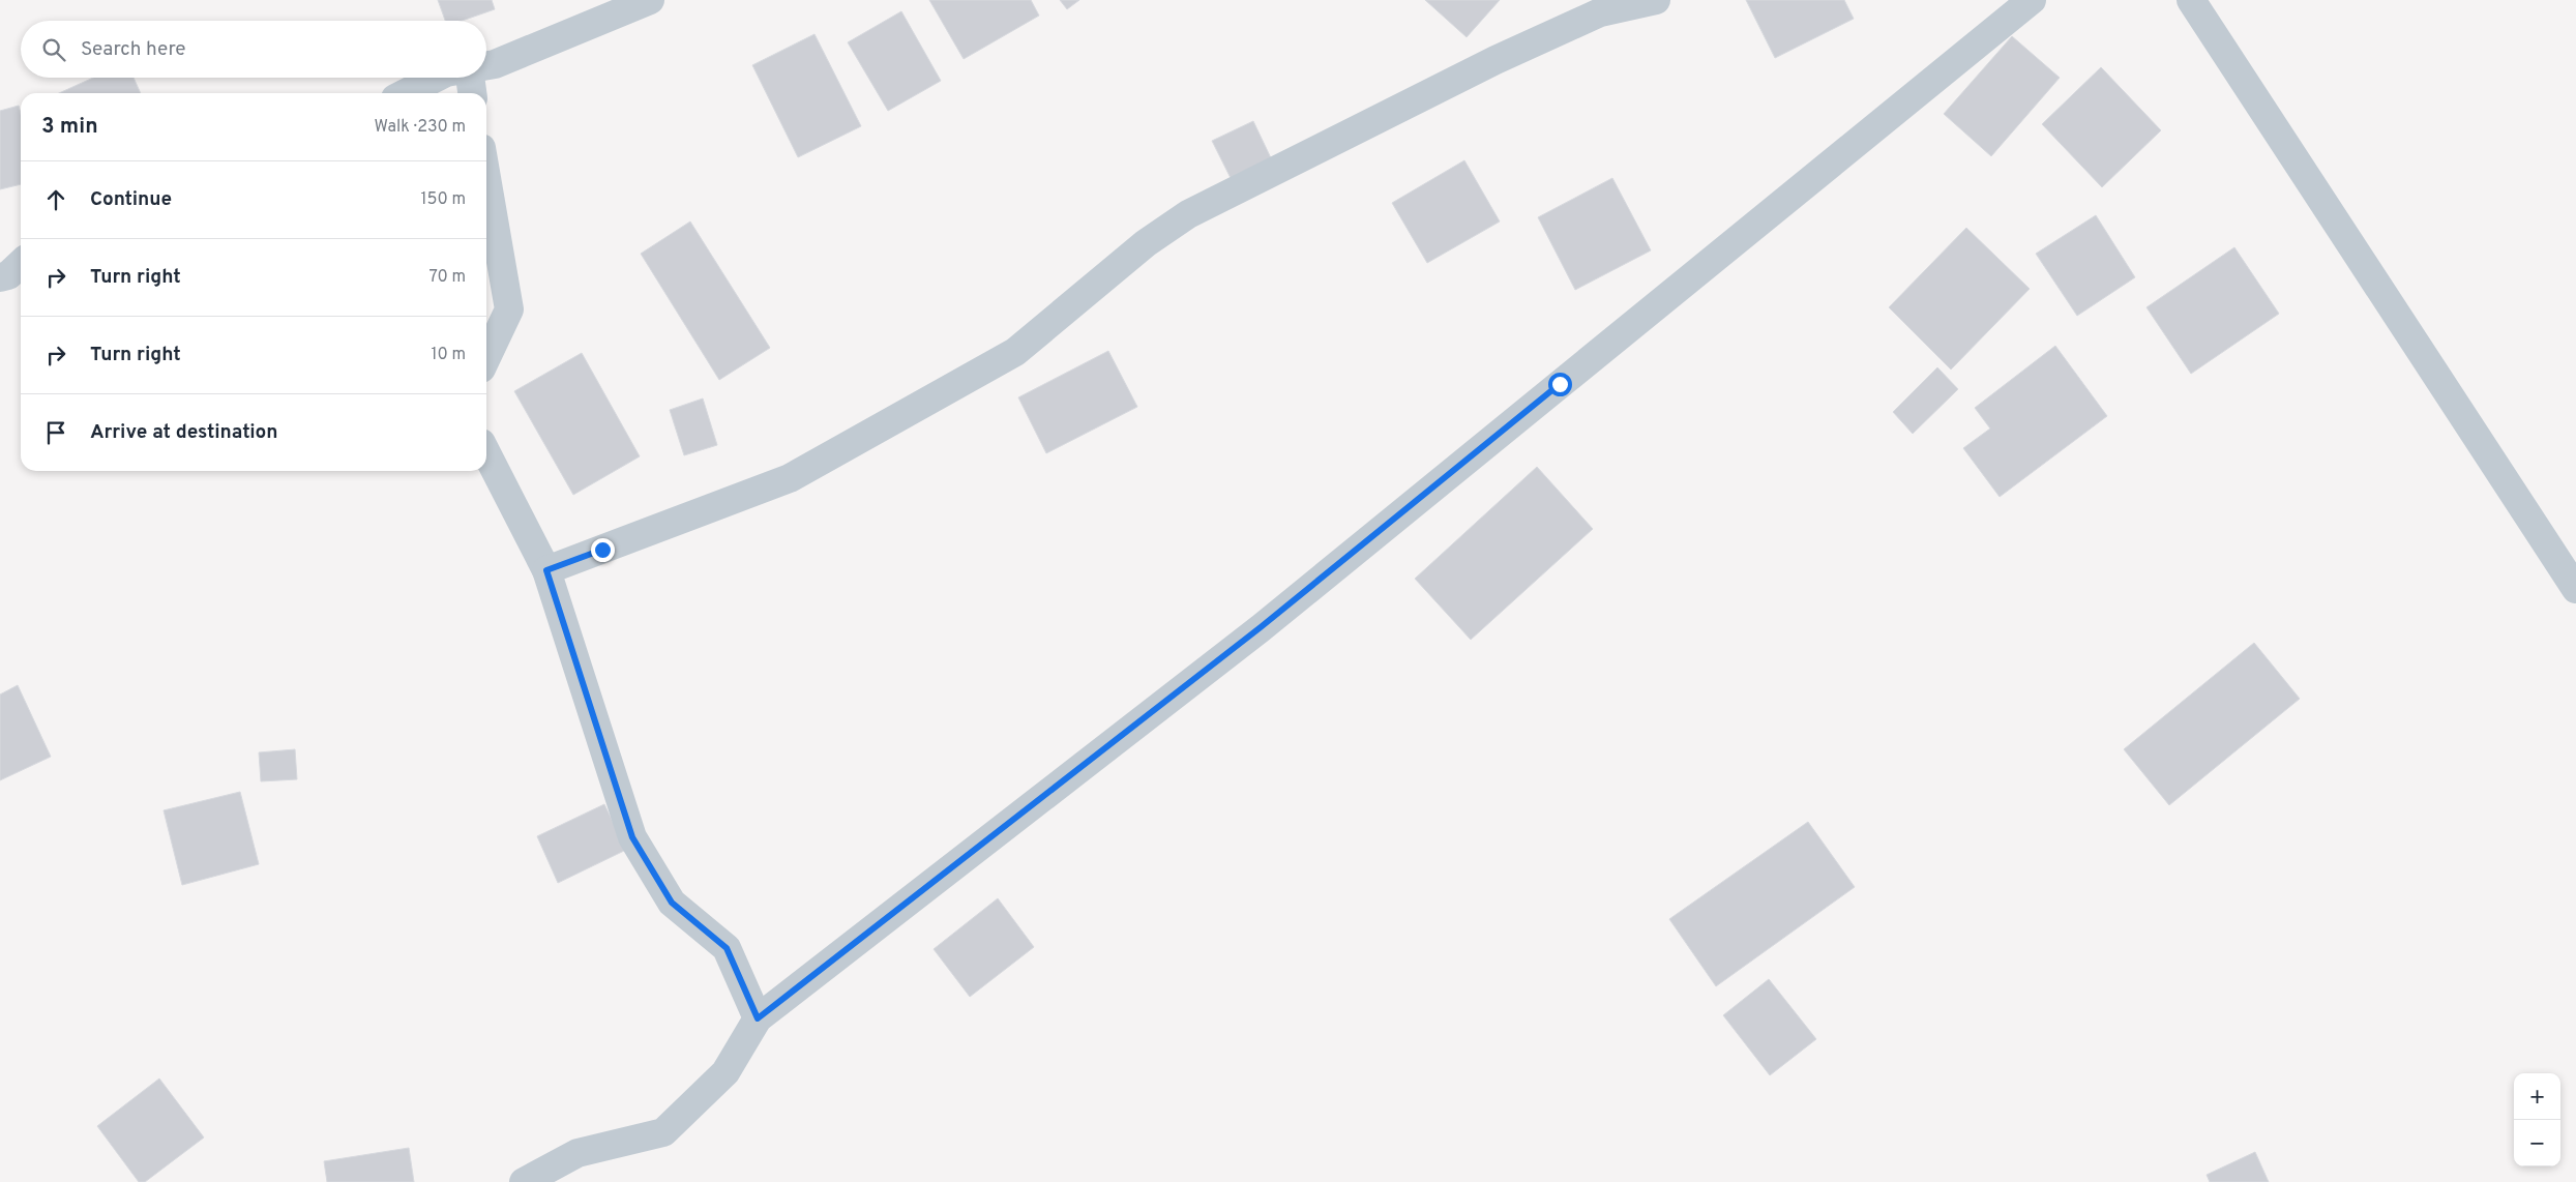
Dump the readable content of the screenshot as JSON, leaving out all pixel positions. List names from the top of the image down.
{
  "page": {
    "search": "Search here",
    "heading": ["3 min", "Walk · 230 m"],
    "list": [
      ["Continue", "150 m"],
      ["Turn right", "70 m"],
      ["Turn right", "10 m"],
      "Arrive at destination"
    ],
    "map_buttons": ["+", "−"]
  }
}
